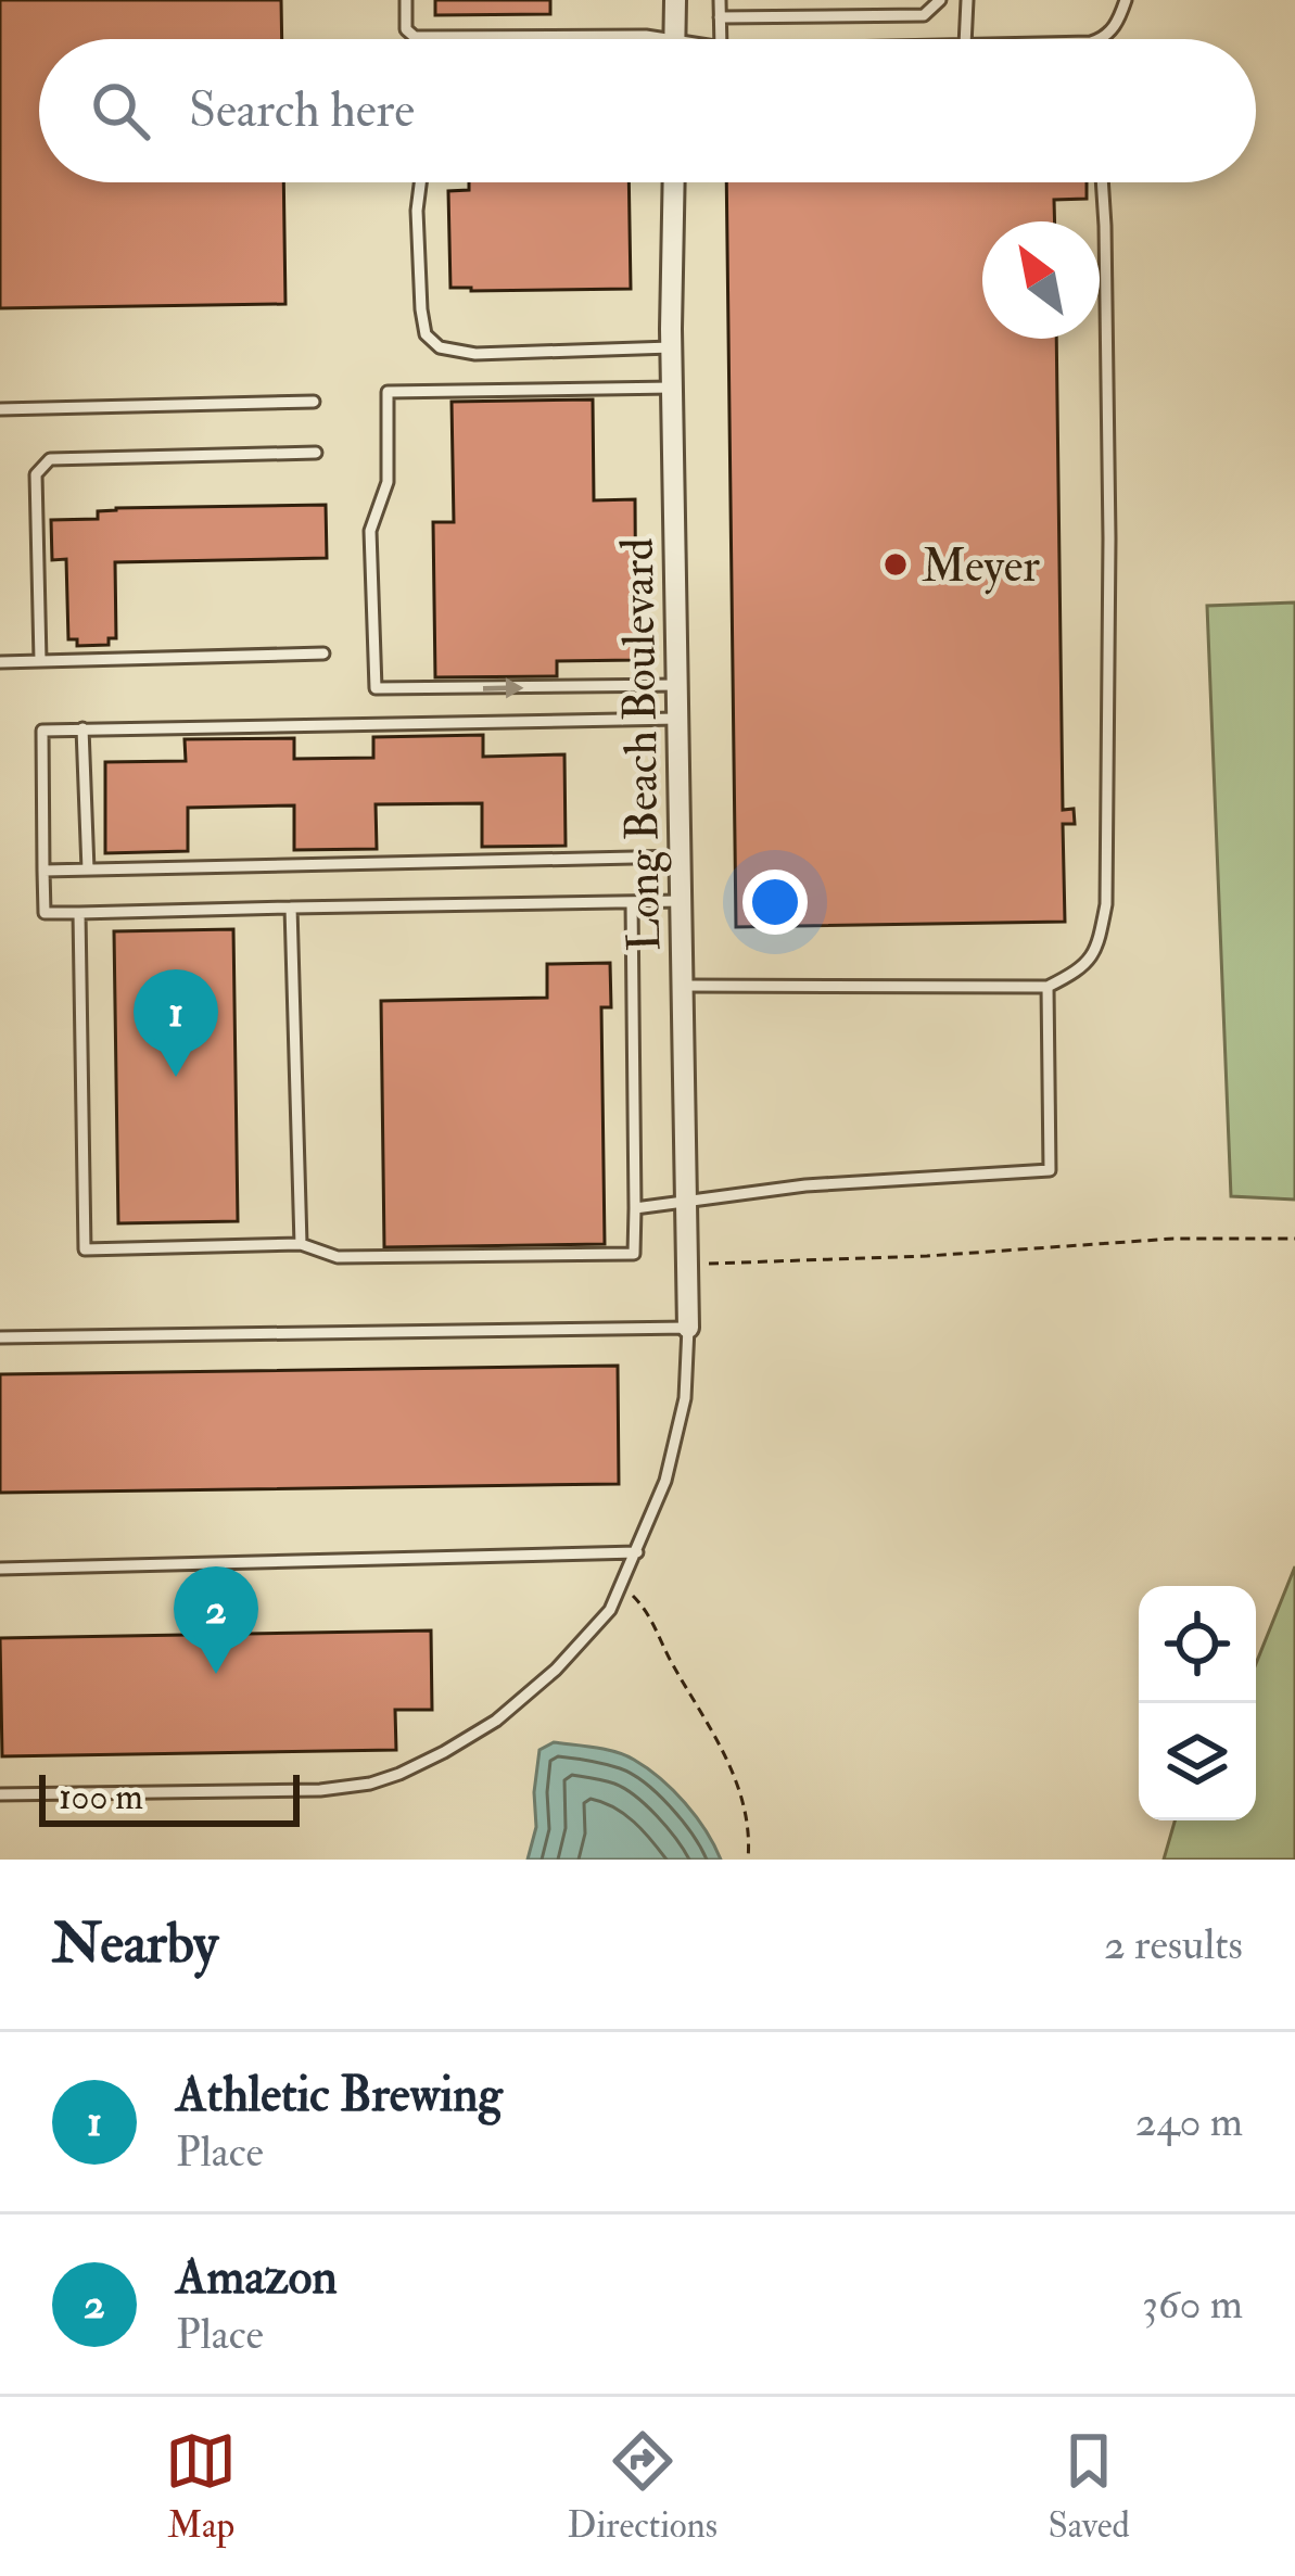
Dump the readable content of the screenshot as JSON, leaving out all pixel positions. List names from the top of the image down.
{
  "streets": {
    "street": ["Long Beach Boulevard"]
  },
  "places": ["Meyer"],
  "scale_bar": "100 m",
  "north": "top left",
  "page": {
    "search": "Search here",
    "pins": ["1", "2"],
    "scale": "100 m",
    "heading": ["Nearby", "2 results"],
    "list": [
      {
        "mark": "1",
        "name": "Athletic Brewing",
        "note": "Place",
        "value": "240 m"
      },
      {
        "mark": "2",
        "name": "Amazon",
        "note": "Place",
        "value": "360 m"
      }
    ],
    "nav": ["Map", "Directions", "Saved"]
  }
}
